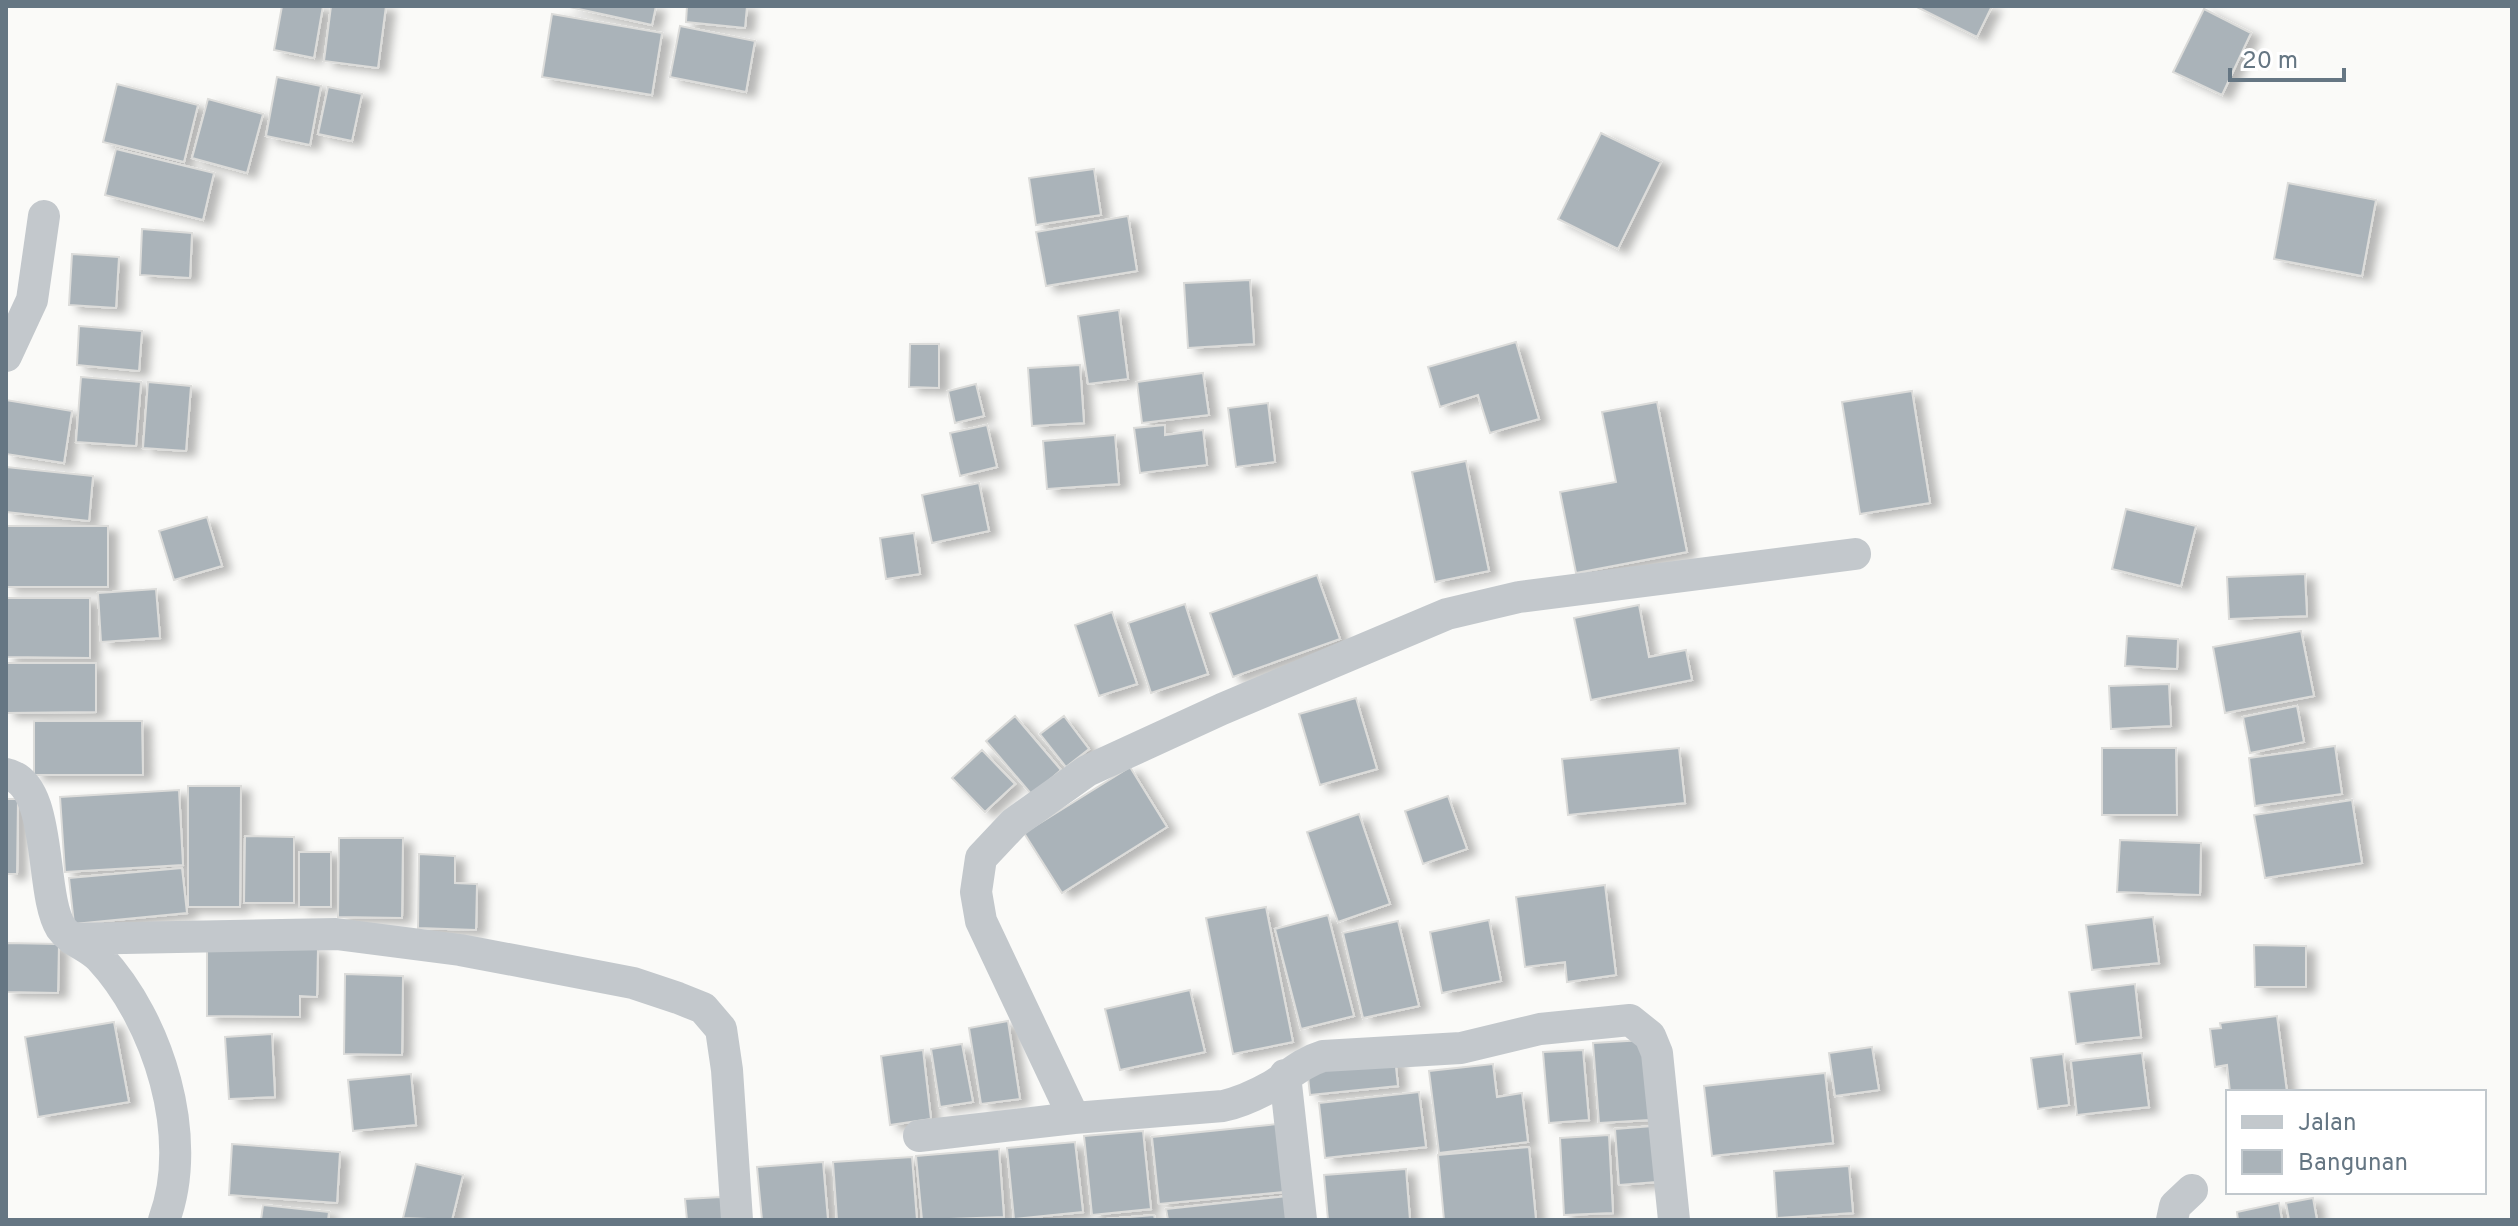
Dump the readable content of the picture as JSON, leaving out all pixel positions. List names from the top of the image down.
{
  "legend": ["Jalan", "Bangunan"],
  "scale_bar": "20 m"
}
